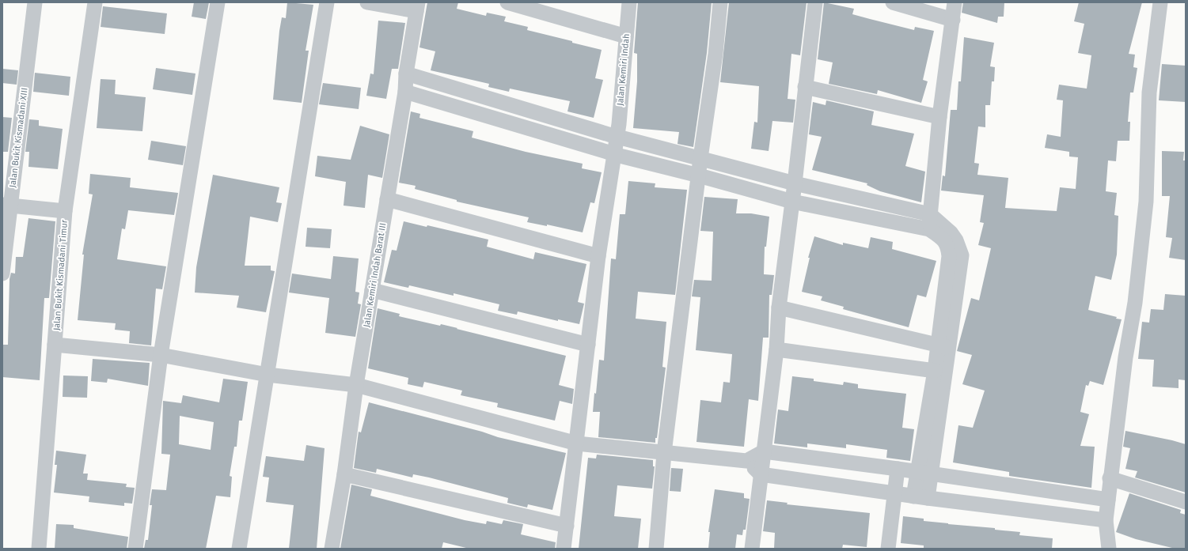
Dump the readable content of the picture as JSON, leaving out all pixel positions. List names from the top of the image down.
{
  "streets": {
    "street": [
      "Jalan Kemiri Indah",
      "Jalan Bukit Kismadani XIII",
      "Jalan Bukit Kismadani Timur",
      "Jalan Kemiri Indah Barat III"
    ]
  }
}
